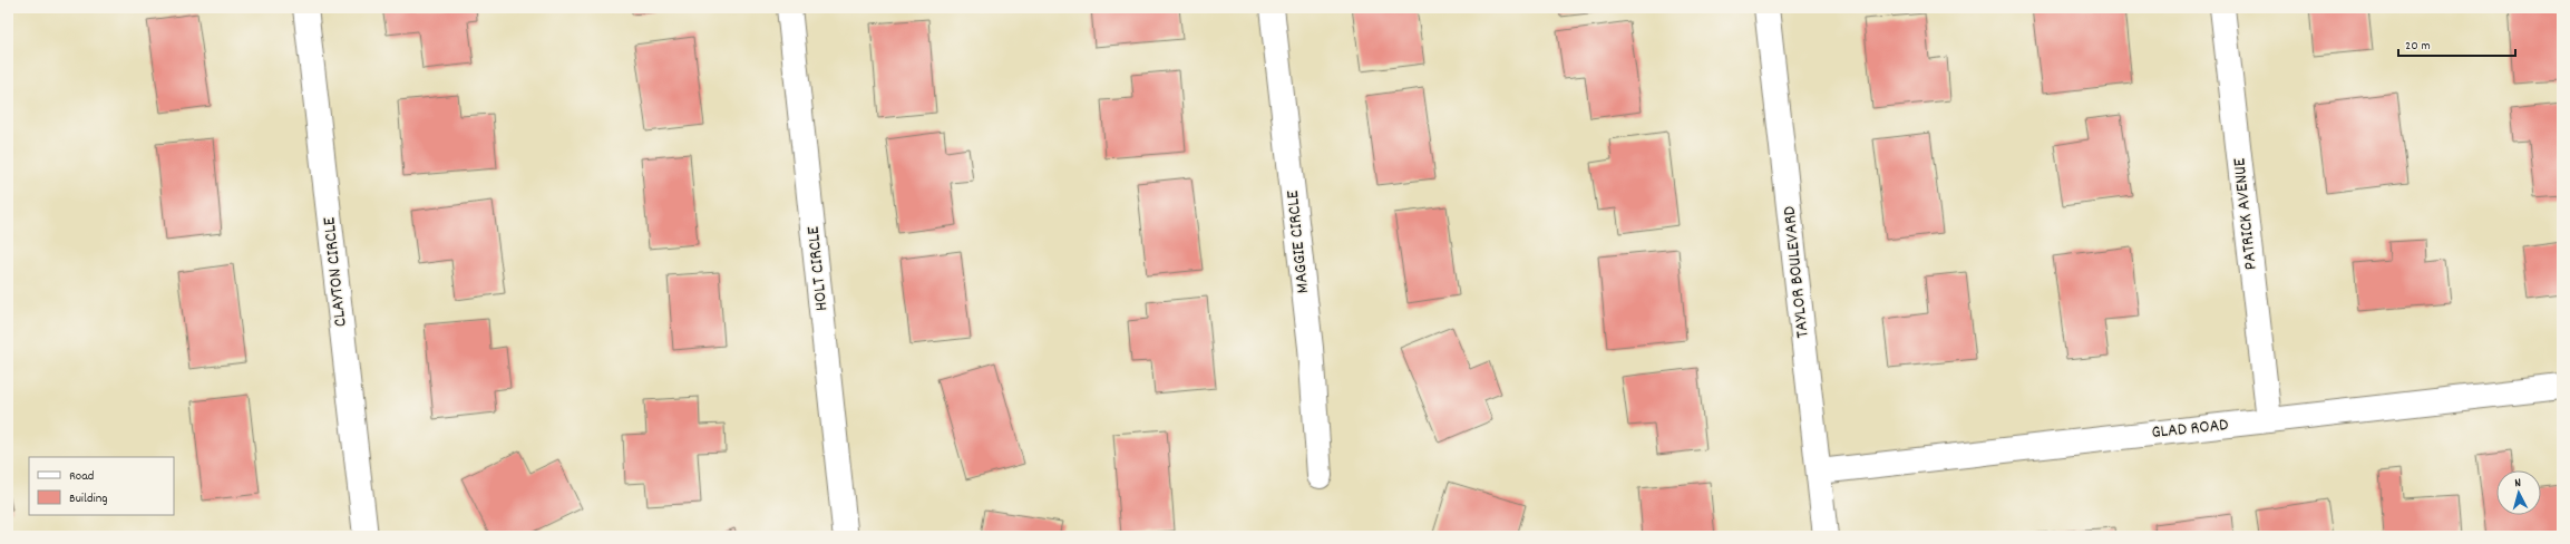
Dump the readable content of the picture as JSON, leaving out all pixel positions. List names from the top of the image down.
{
  "streets": {
    "street": [
      "PATRICK AVENUE",
      "MAGGIE CIRCLE",
      "HOLT CIRCLE",
      "CLAYTON CIRCLE",
      "TAYLOR BOULEVARD",
      "GLAD ROAD"
    ]
  },
  "crossings": [
    ["PATRICK AVENUE", "GLAD ROAD"],
    ["TAYLOR BOULEVARD", "GLAD ROAD"]
  ],
  "legend": ["Road", "Building"],
  "scale_bar": "20 m",
  "north": "top"
}
